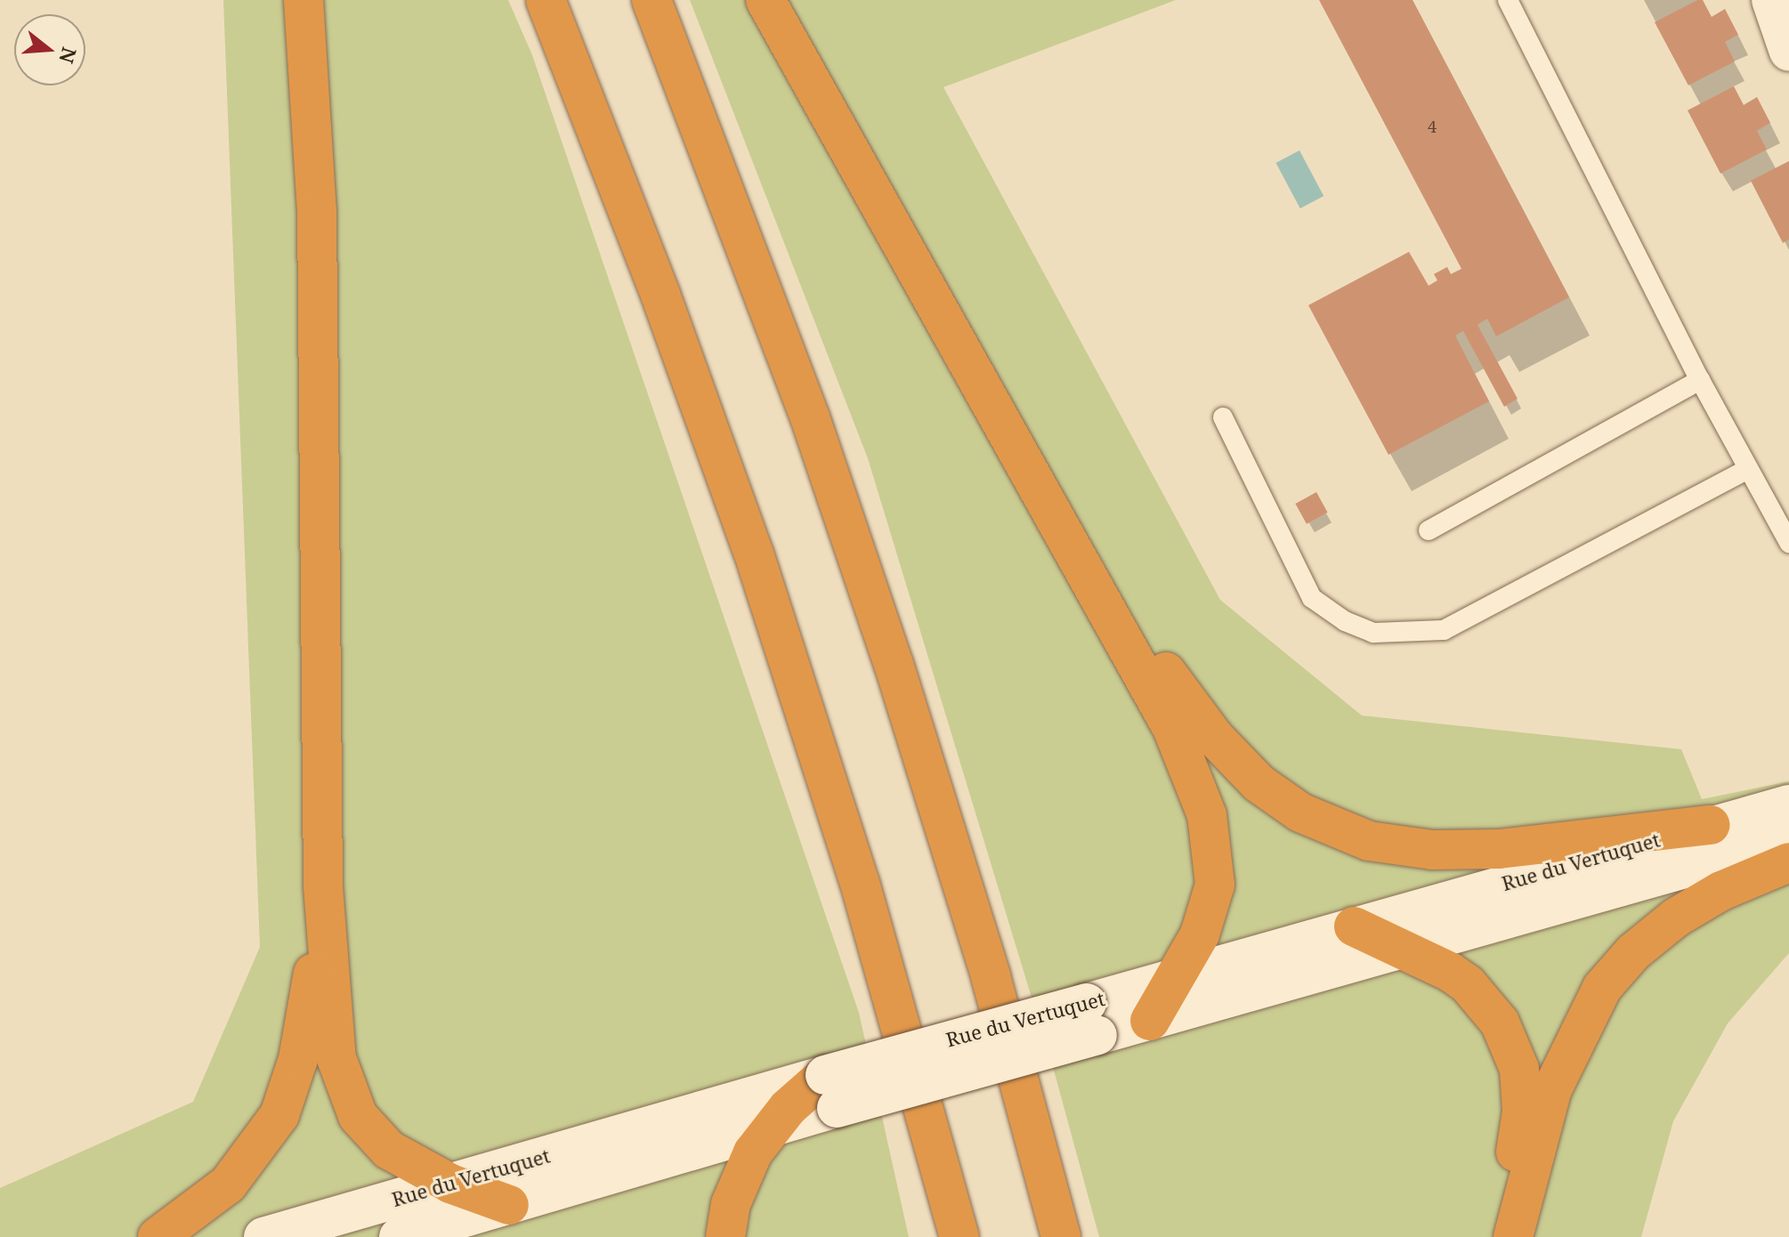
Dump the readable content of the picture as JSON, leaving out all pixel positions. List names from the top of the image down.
{
  "streets": {
    "street": ["Rue du Vertuquet"]
  },
  "house_numbers": ["4"],
  "north": "right"
}
